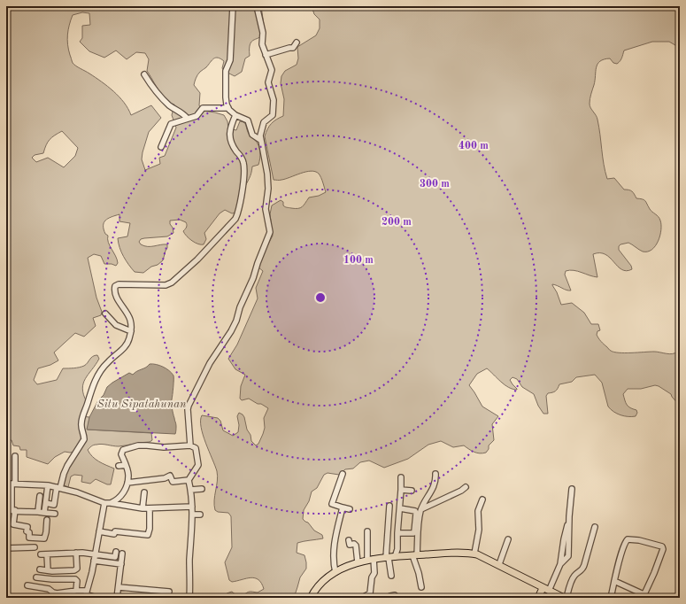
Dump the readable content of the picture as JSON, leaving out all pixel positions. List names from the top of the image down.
{
  "water": ["Situ Sipatahunan"],
  "rings": [
    "400 m",
    "300 m",
    "200 m",
    "100 m"
  ]
}
